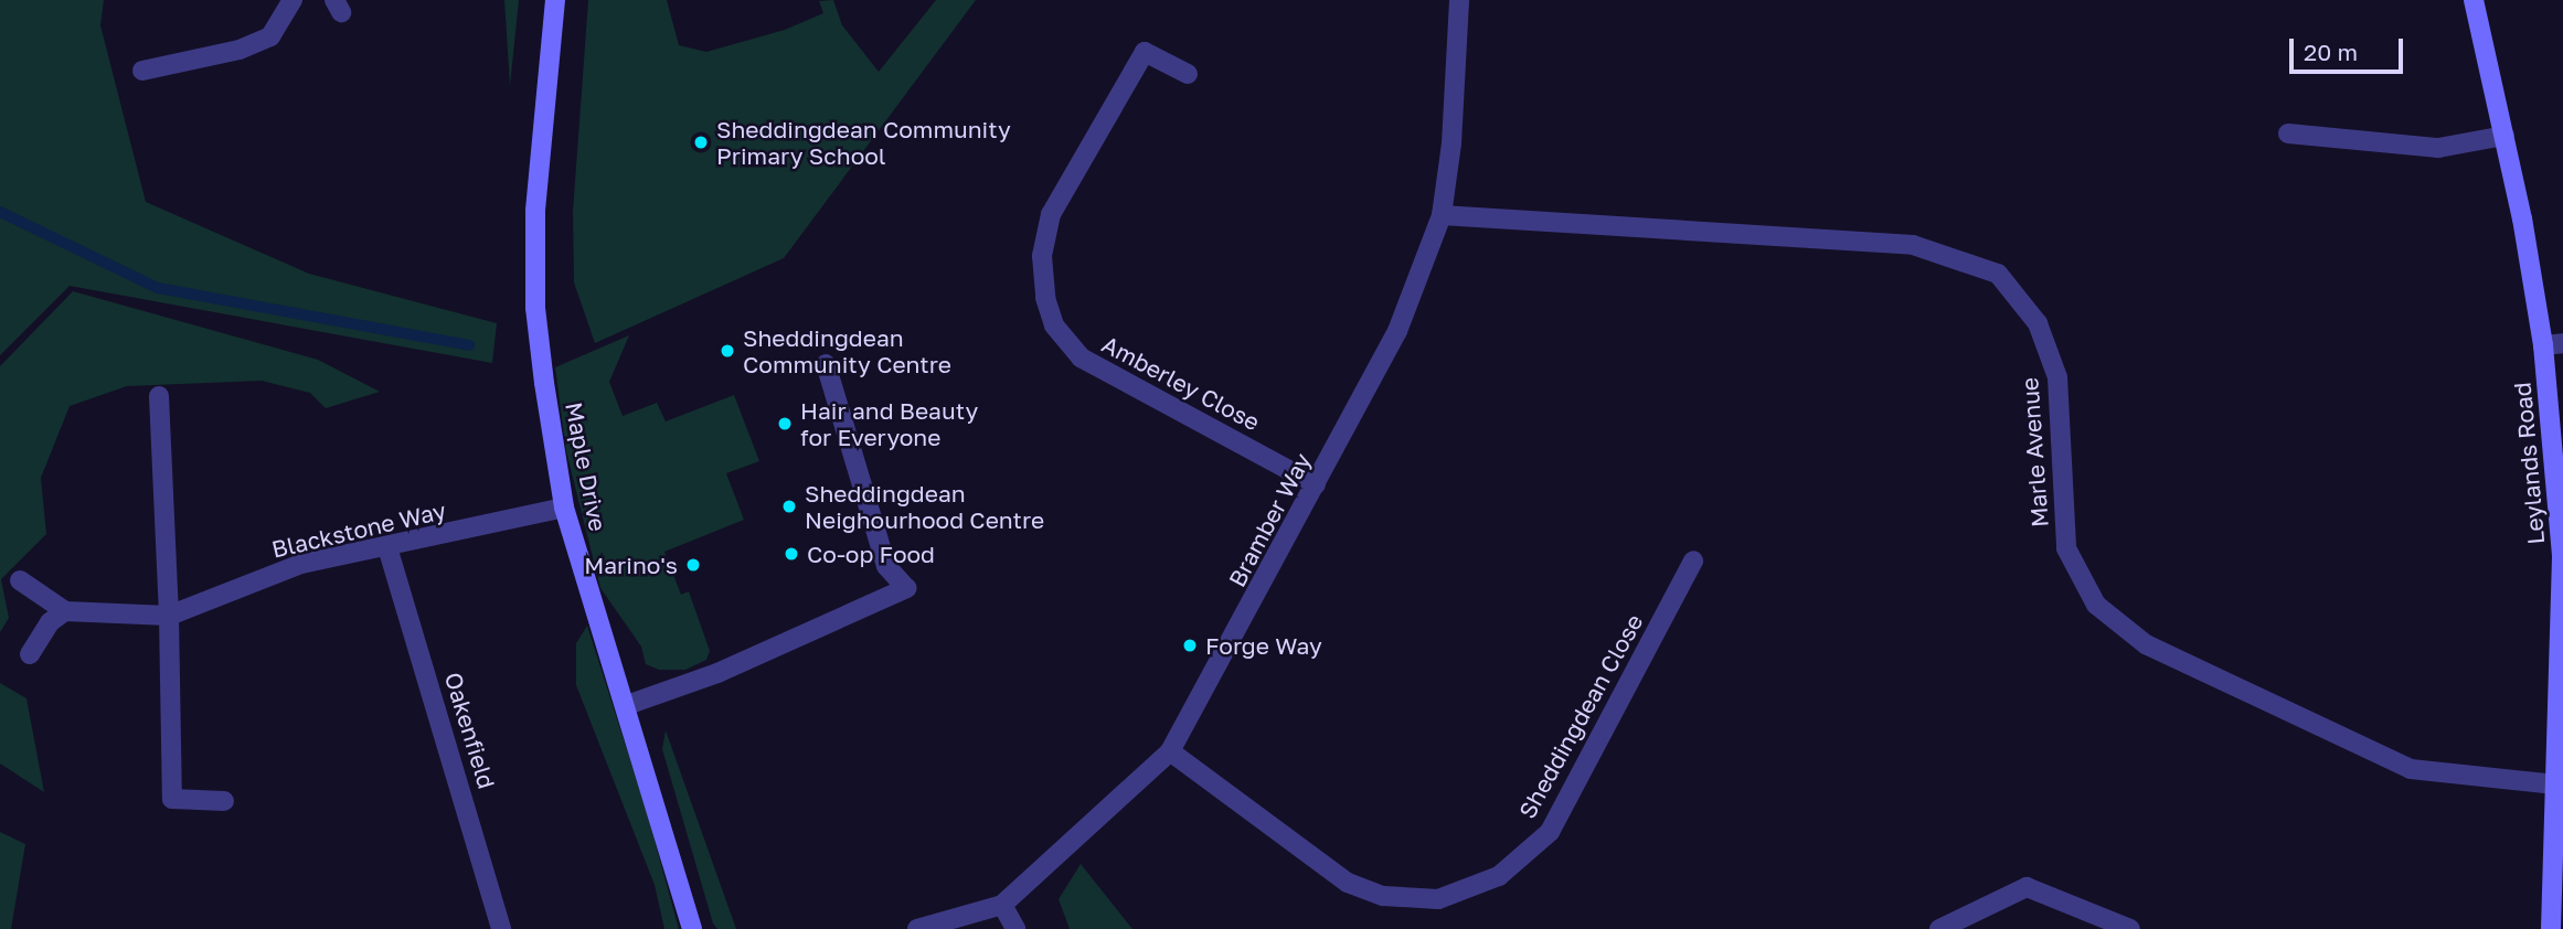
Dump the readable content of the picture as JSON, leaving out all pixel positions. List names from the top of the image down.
{
  "streets": {
    "street": [
      "Amberley Close",
      "Marle Avenue",
      "Leylands Road",
      "Maple Drive",
      "Bramber Way",
      "Blackstone Way",
      "Sheddingdean Close",
      "Oakenfield"
    ]
  },
  "crossings": [
    ["Amberley Close", "Bramber Way"],
    ["Marle Avenue", "Leylands Road"],
    ["Marle Avenue", "Bramber Way"],
    ["Maple Drive", "Blackstone Way"],
    ["Bramber Way", "Sheddingdean Close"],
    ["Blackstone Way", "Oakenfield"]
  ],
  "places": [
    "Sheddingdean Community Primary School",
    "Sheddingdean Community Centre",
    "Hair and Beauty for Everyone",
    "Sheddingdean Neighourhood Centre",
    "Co-op Food",
    "Marino's",
    "Forge Way"
  ],
  "scale_bar": "20 m"
}
